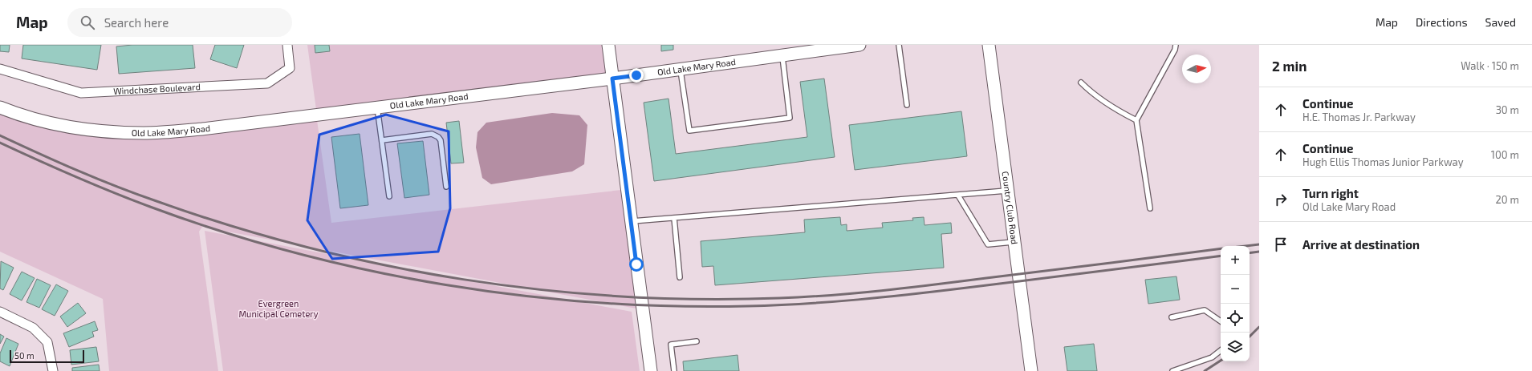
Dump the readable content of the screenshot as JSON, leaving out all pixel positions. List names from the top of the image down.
{
  "streets": {
    "street": ["Old Lake Mary Road", "Windchase Boulevard", "Country Club Road"]
  },
  "parks": ["Evergreen Municipal Cemetery"],
  "scale_bar": "50 m",
  "north": "right",
  "page": {
    "header": "Map",
    "search": "Search here",
    "nav": ["Map", "Directions", "Saved"],
    "heading": ["2 min", "Walk · 150 m"],
    "list": [
      ["Continue", "H.E. Thomas Jr. Parkway", "30 m"],
      ["Continue", "Hugh Ellis Thomas Junior Parkway", "100 m"],
      ["Turn right", "Old Lake Mary Road", "20 m"],
      "Arrive at destination"
    ],
    "map_buttons": ["+", "−"],
    "scale": "50 m"
  }
}
